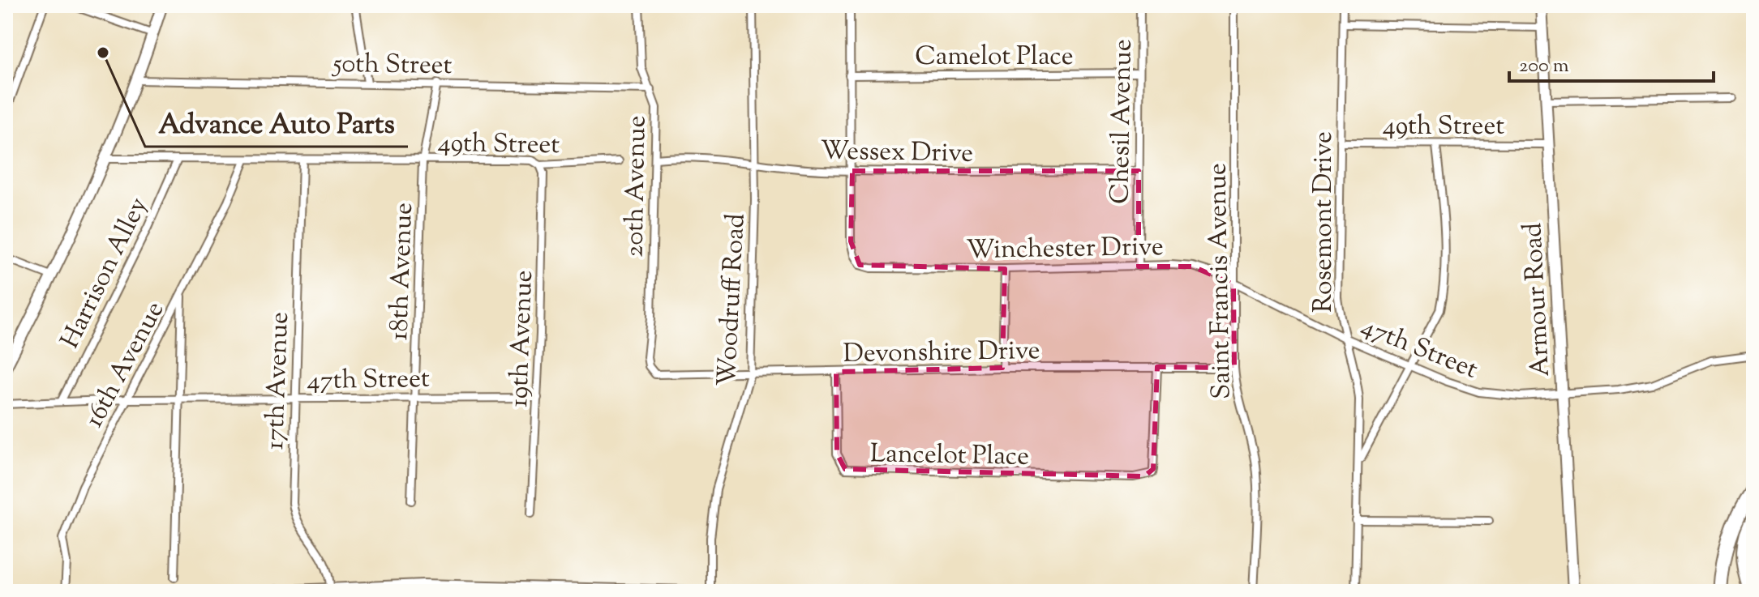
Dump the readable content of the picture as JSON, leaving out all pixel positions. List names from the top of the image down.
{
  "streets": {
    "street": [
      "Camelot Place",
      "50th Street",
      "Chesil Avenue",
      "49th Street",
      "Wessex Drive",
      "20th Avenue",
      "Rosemont Drive",
      "Winchester Drive",
      "18th Avenue",
      "Harrison Alley",
      "Saint Francis Avenue",
      "Woodruff Road",
      "Armour Road",
      "19th Avenue",
      "47th Street",
      "Devonshire Drive",
      "16th Avenue",
      "17th Avenue",
      "Lancelot Place"
    ]
  },
  "crossings": [
    ["Camelot Place", "Chesil Avenue"],
    ["50th Street", "20th Avenue"],
    ["50th Street", "18th Avenue"],
    ["Chesil Avenue", "Wessex Drive"],
    ["Chesil Avenue", "Winchester Drive"],
    ["49th Street", "Rosemont Drive"],
    ["49th Street", "18th Avenue"],
    ["49th Street", "Harrison Alley"],
    ["49th Street", "Armour Road"],
    ["49th Street", "19th Avenue"],
    ["49th Street", "16th Avenue"],
    ["49th Street", "17th Avenue"],
    ["Wessex Drive", "20th Avenue"],
    ["Wessex Drive", "Winchester Drive"],
    ["Wessex Drive", "Woodruff Road"],
    ["20th Avenue", "Devonshire Drive"],
    ["Rosemont Drive", "47th Street"],
    ["Winchester Drive", "Saint Francis Avenue"],
    ["Winchester Drive", "47th Street"],
    ["18th Avenue", "47th Street"],
    ["Harrison Alley", "47th Street"],
    ["Saint Francis Avenue", "47th Street"],
    ["Saint Francis Avenue", "Devonshire Drive"],
    ["Woodruff Road", "Devonshire Drive"],
    ["Armour Road", "47th Street"],
    ["19th Avenue", "47th Street"],
    ["47th Street", "16th Avenue"],
    ["47th Street", "17th Avenue"],
    ["Devonshire Drive", "Lancelot Place"]
  ],
  "places": ["Advance Auto Parts"],
  "scale_bar": "200 m"
}
